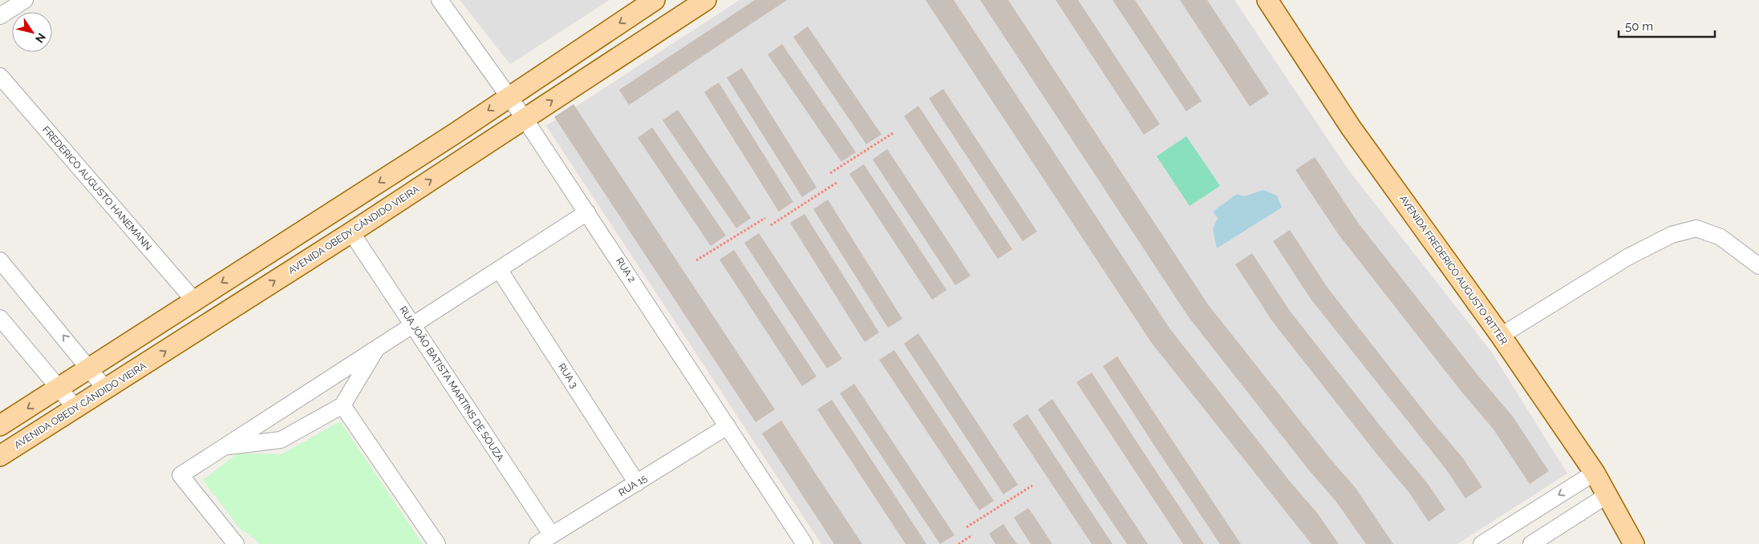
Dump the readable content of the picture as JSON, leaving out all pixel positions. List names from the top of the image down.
{
  "streets": {
    "main road": ["AVENIDA OBEDY CÂNDIDO VIEIRA", "AVENIDA FREDERICO AUGUSTO RITTER"],
    "street": [
      "FREDERICO AUGUSTO HANEMANN",
      "RUA 2",
      "RUA 3",
      "RUA JOÃO BATISTA MARTINS DE SOUZA",
      "RUA 15"
    ]
  },
  "crossings": [
    ["AVENIDA OBEDY CÂNDIDO VIEIRA", "RUA 2"],
    ["AVENIDA OBEDY CÂNDIDO VIEIRA", "RUA JOÃO BATISTA MARTINS DE SOUZA"],
    ["RUA 2", "RUA 15"],
    ["RUA 3", "RUA 15"],
    ["RUA JOÃO BATISTA MARTINS DE SOUZA", "RUA 15"]
  ],
  "scale_bar": "50 m",
  "north": "bottom right"
}
